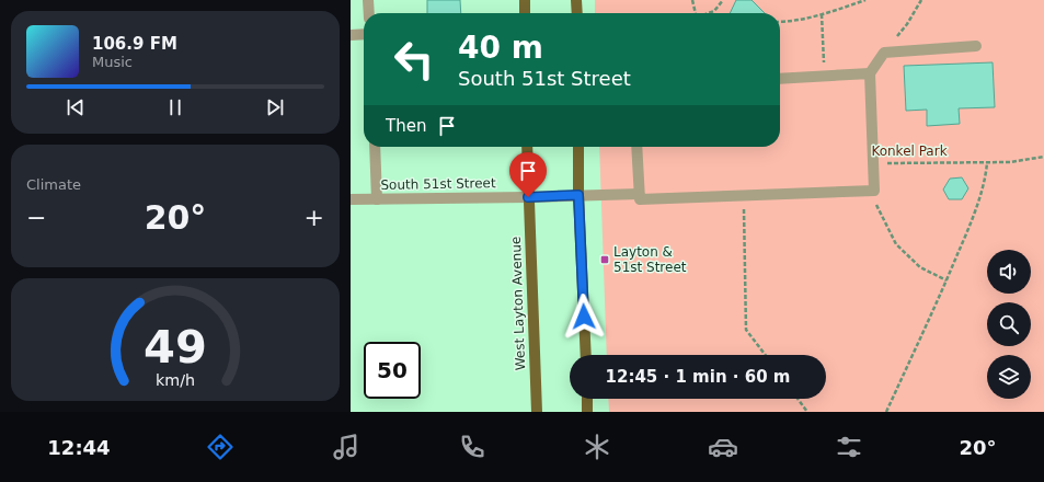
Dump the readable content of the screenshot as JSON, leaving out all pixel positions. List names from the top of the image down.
{
  "streets": {
    "main road": ["West Layton Avenue"],
    "street": ["South 51st Street"]
  },
  "crossings": [
    ["South 51st Street", "West Layton Avenue"]
  ],
  "parks": ["Konkel Park"],
  "places": {
    "transit": ["Layton & 51st Street"]
  },
  "page": {
    "turn": ["40 m", "South 51st Street"],
    "song": ["106.9 FM", "Music"],
    "then": "Then",
    "tile": "Climate",
    "heat": ["−", "20°", "+"],
    "limit": "50",
    "trip": "12:45 · 1 min · 60 m",
    "tabs": ["12:44", "20°"],
    "gauge": ["49", "km/h"]
  }
}
